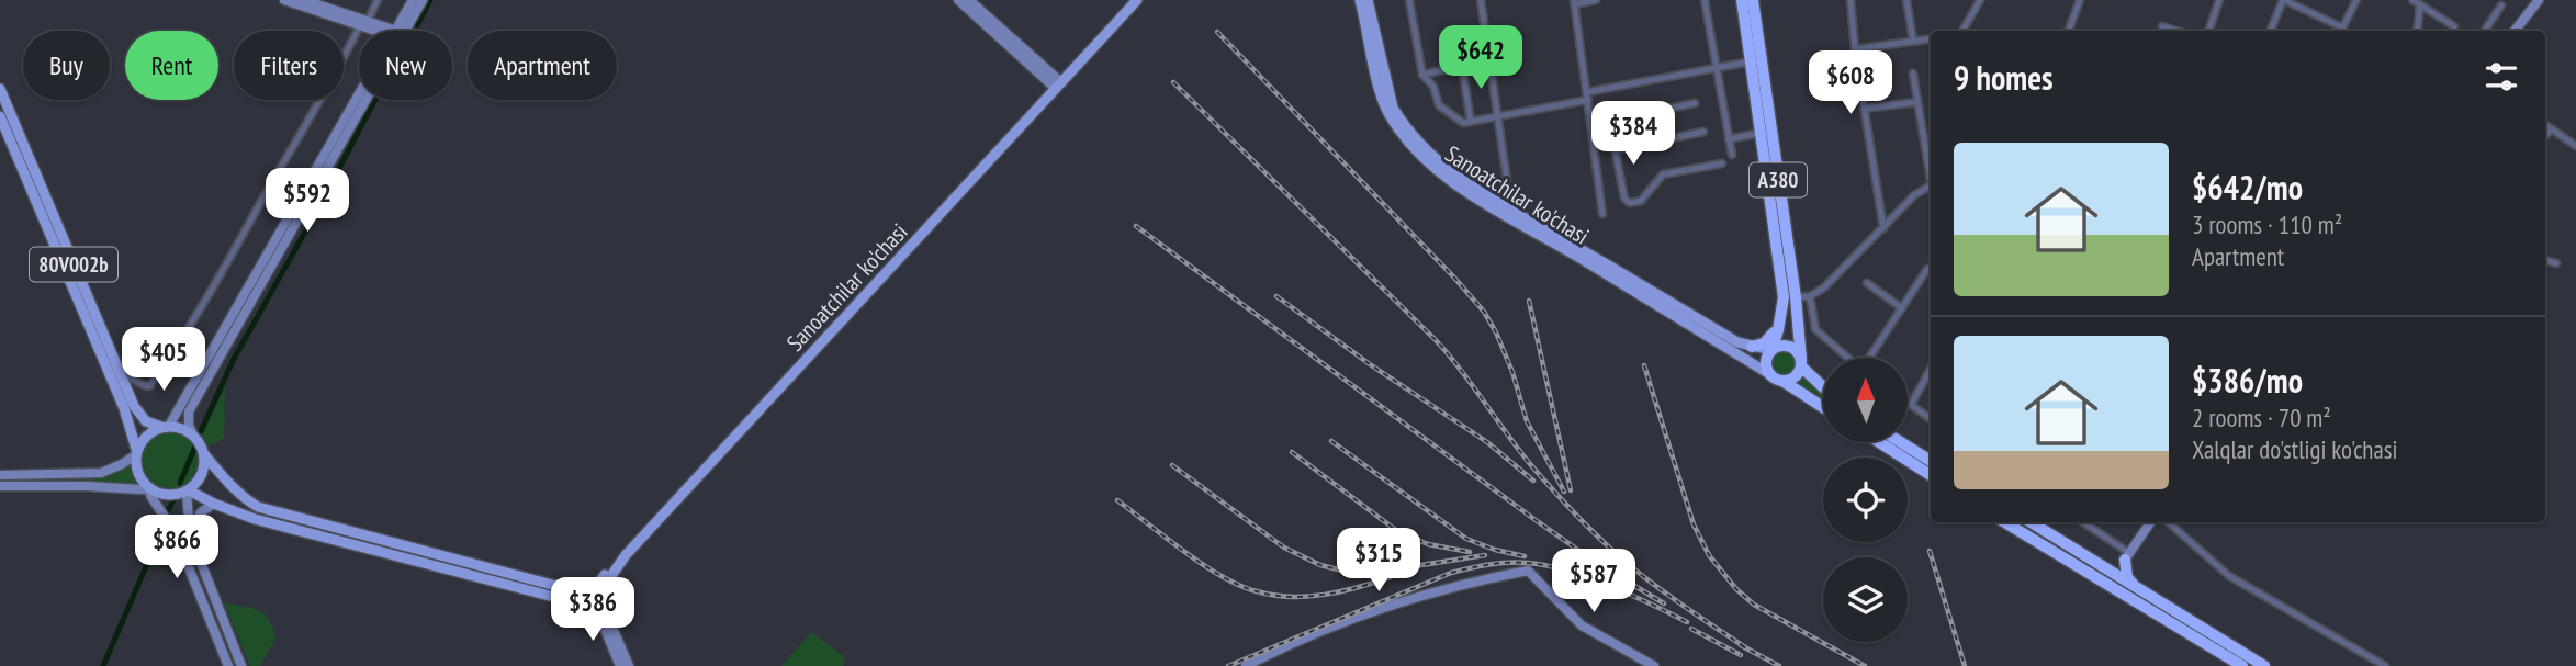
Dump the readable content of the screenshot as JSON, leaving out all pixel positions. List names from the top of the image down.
{
  "streets": {
    "highway": ["A380"],
    "main road": ["Sanoatchilar ko'chasi", "80V002b"]
  },
  "crossings": [
    ["A380", "Sanoatchilar ko'chasi"]
  ],
  "north": "top",
  "page": {
    "price": [
      "$642",
      "$608",
      "$384",
      "$592",
      "$405",
      "$866",
      "$315",
      "$587",
      "$386"
    ],
    "chip": [
      "Buy",
      "Rent",
      "Filters",
      "New",
      "Apartment"
    ],
    "heading": "9 homes",
    "list": [
      {
        "name": "$642/mo",
        "note": "3 rooms · 110 m² · Apartment"
      },
      {
        "name": "$386/mo",
        "note": "2 rooms · 70 m² · Xalqlar do'stligi ko'chasi"
      }
    ]
  }
}
